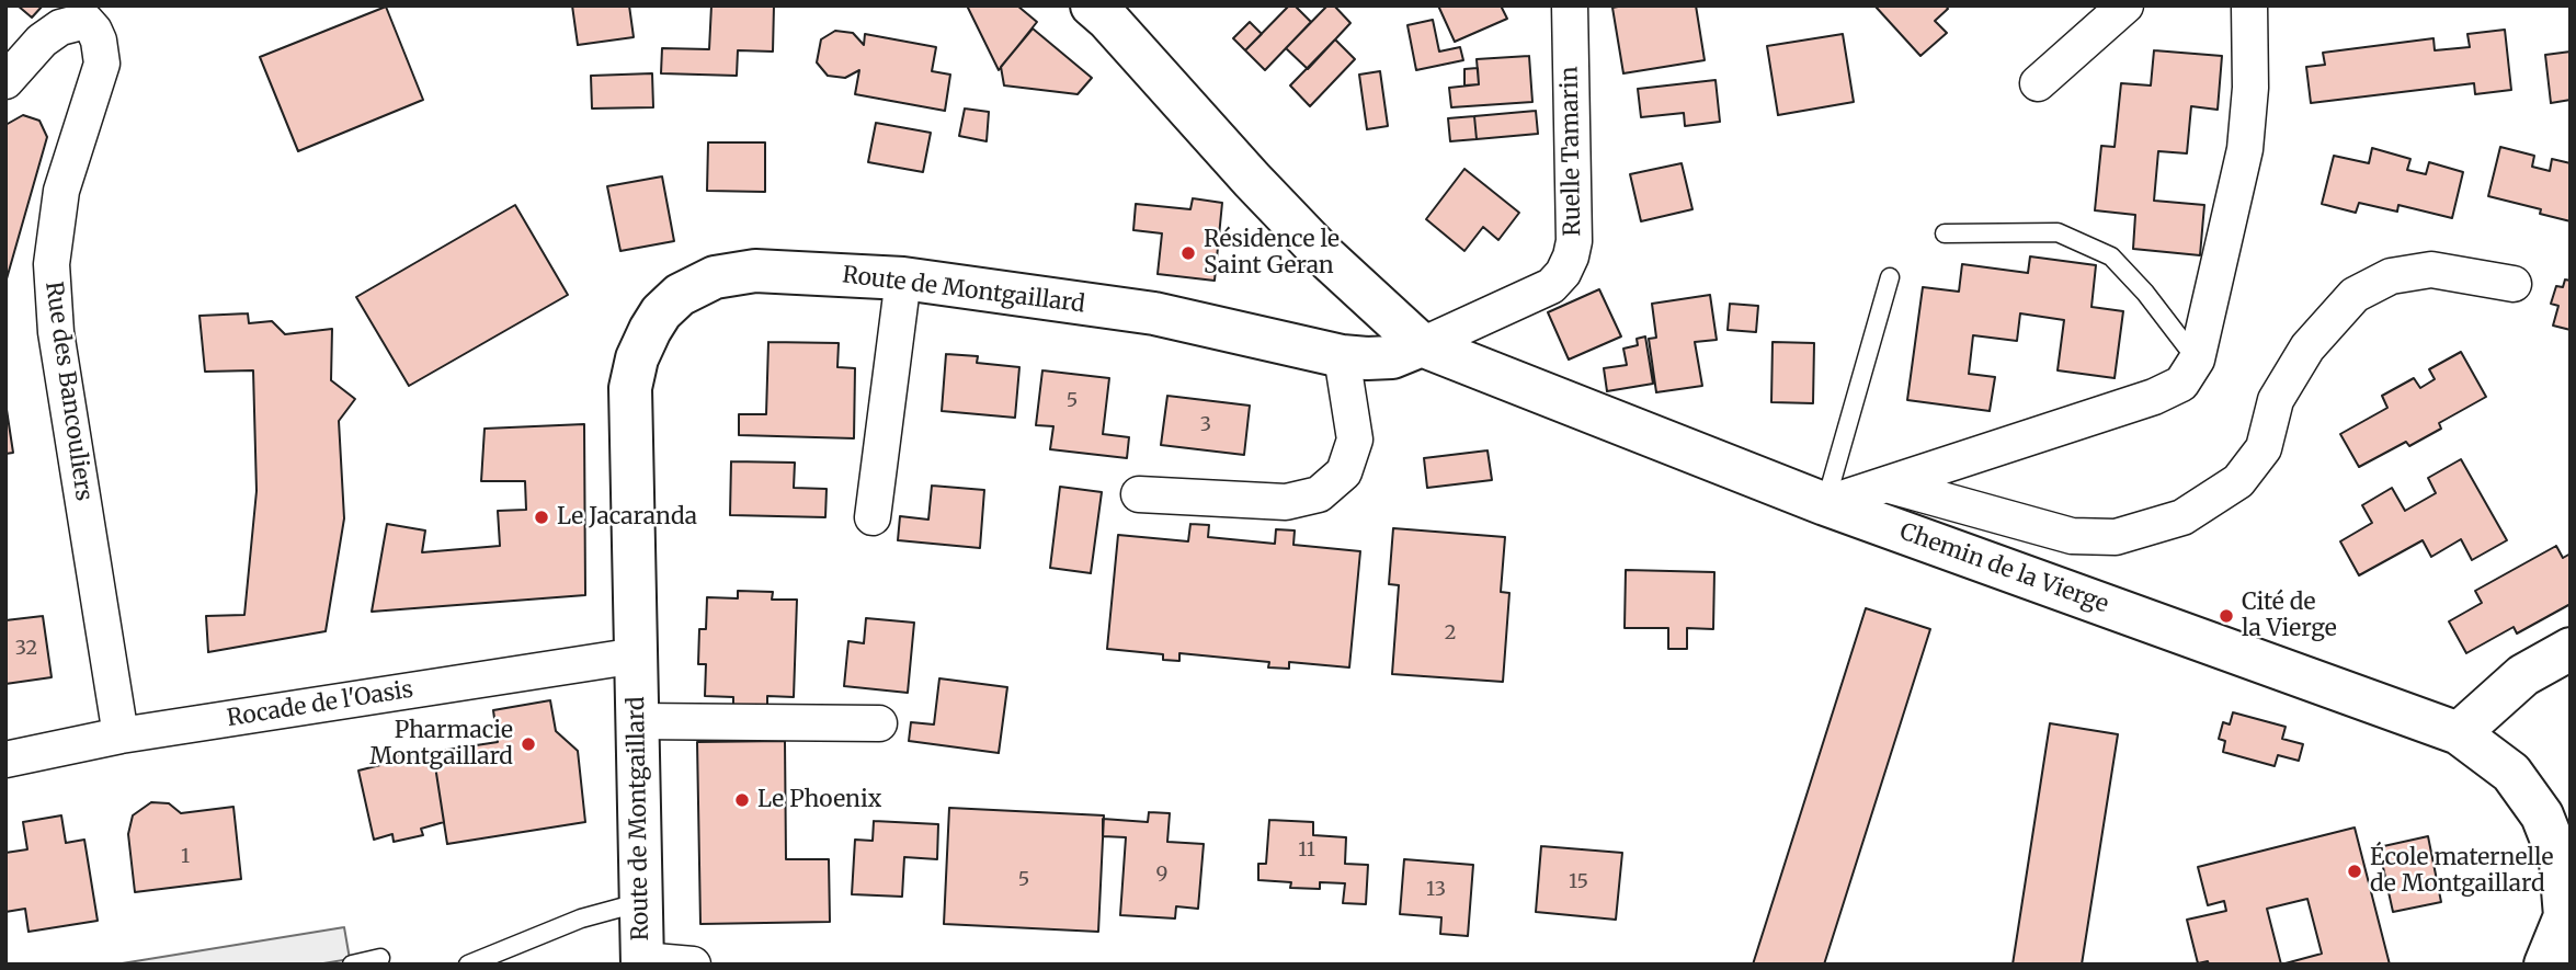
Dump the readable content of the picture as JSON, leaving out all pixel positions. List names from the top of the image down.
{
  "streets": {
    "street": [
      "Ruelle Tamarin",
      "Route de Montgaillard",
      "Rue des Bancouliers",
      "Chemin de la Vierge",
      "Rocade de l'Oasis"
    ]
  },
  "crossings": [
    ["Ruelle Tamarin", "Route de Montgaillard"],
    ["Ruelle Tamarin", "Chemin de la Vierge"],
    ["Route de Montgaillard", "Chemin de la Vierge"],
    ["Route de Montgaillard", "Rocade de l'Oasis"],
    ["Rue des Bancouliers", "Rocade de l'Oasis"]
  ],
  "places": [
    "Résidence le Saint Geran",
    "Le Jacaranda",
    "Cité de la Vierge",
    "Pharmacie Montgaillard",
    "Le Phoenix",
    "École maternelle de Montgaillard"
  ],
  "house_numbers": [
    "5",
    "3",
    "2",
    "32",
    "11",
    "1",
    "9",
    "5",
    "15",
    "13"
  ]
}
